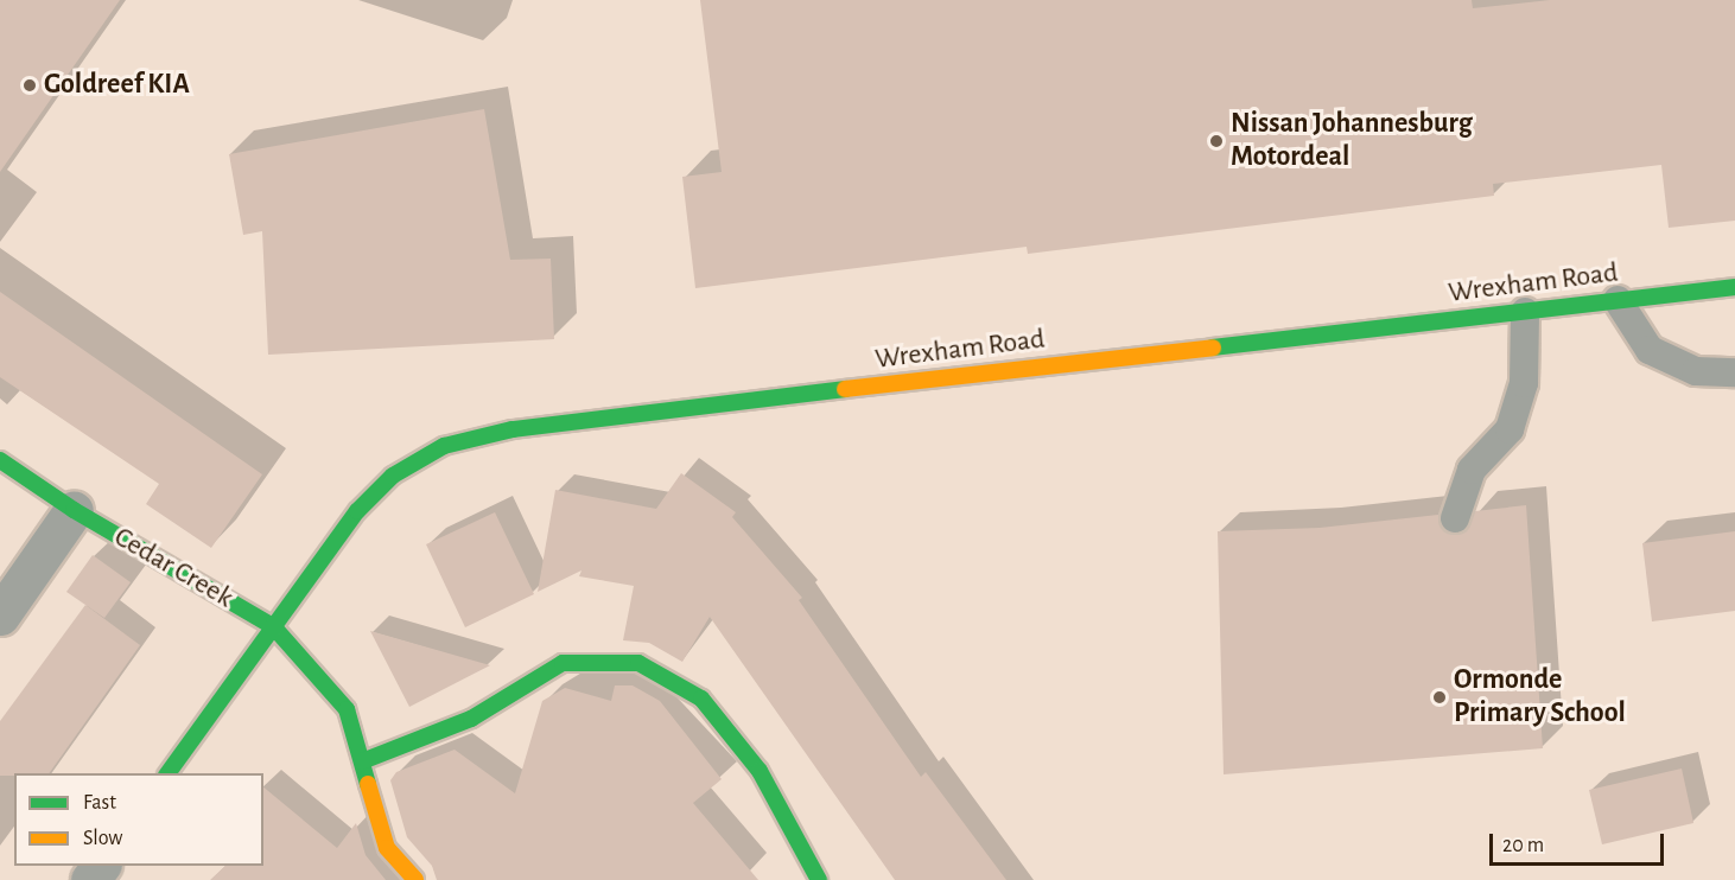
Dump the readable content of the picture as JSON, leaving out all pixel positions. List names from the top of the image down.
{
  "streets": {
    "street": ["Wrexham Road", "Cedar Creek"]
  },
  "crossings": [
    ["Wrexham Road", "Cedar Creek"]
  ],
  "places": ["Goldreef KIA", "Nissan Johannesburg Motordeal", "Ormonde Primary School"],
  "legend": ["Fast", "Slow"],
  "scale_bar": "20 m"
}
